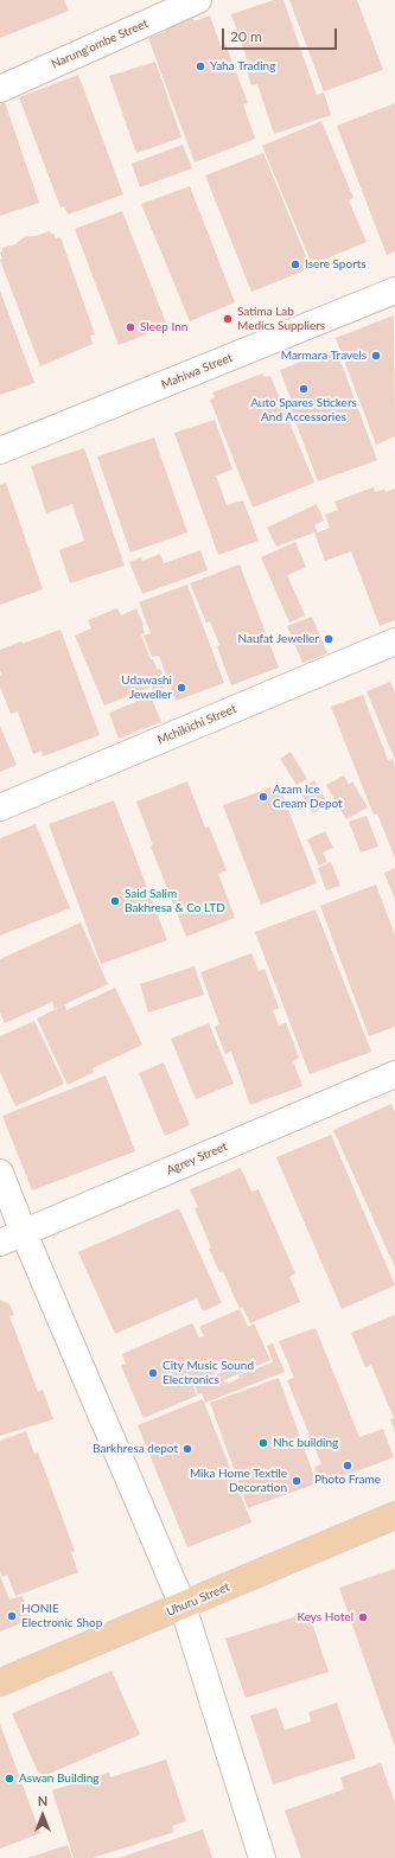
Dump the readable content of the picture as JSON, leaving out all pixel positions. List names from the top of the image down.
{
  "streets": {
    "main road": ["Uhuru Street"],
    "street": [
      "Narung'ombe Street",
      "Mahiwa Street",
      "Mchikichi Street",
      "Agrey Street"
    ]
  },
  "places": [
    "Yaha Trading",
    "Isere Sports",
    "Satima Lab Medics Suppliers",
    "Sleep Inn",
    "Marmara Travels",
    "Auto Spares Stickers And Accessories",
    "Naufat Jeweller",
    "Udawashi Jeweller",
    "Azam Ice Cream Depot",
    "Said Salim Bakhresa & Co LTD",
    "City Music Sound Electronics",
    "Nhc building",
    "Barkhresa depot",
    "Photo Frame",
    "Mika Home Textile Decoration",
    "HONIE Electronic Shop",
    "Keys Hotel",
    "Aswan Building"
  ],
  "scale_bar": "20 m",
  "north": "top"
}
